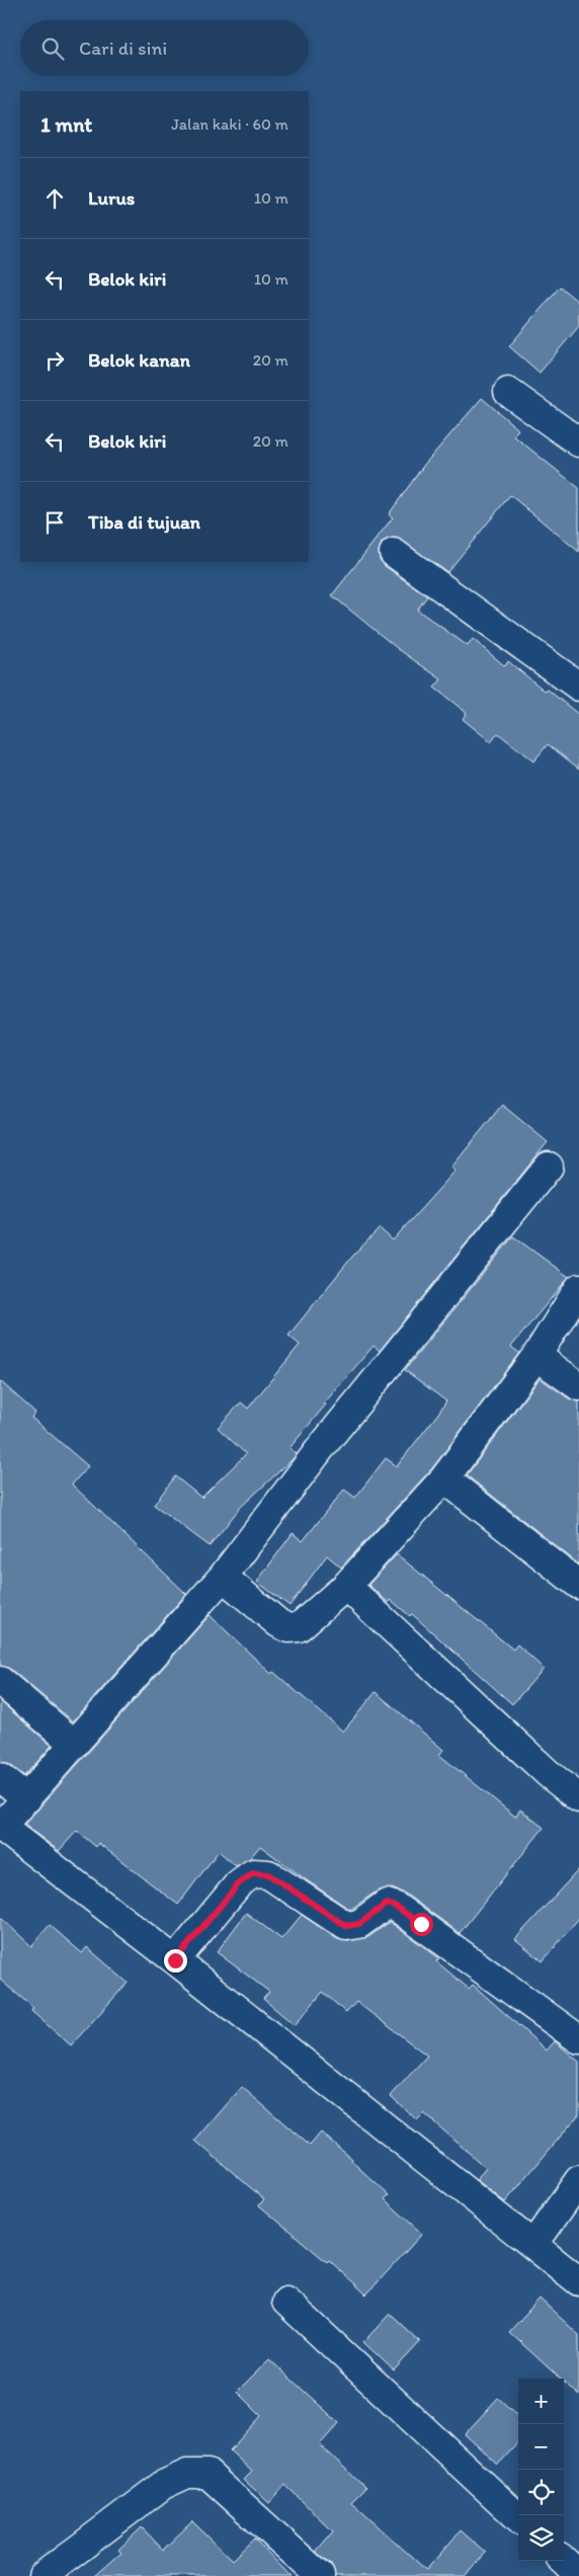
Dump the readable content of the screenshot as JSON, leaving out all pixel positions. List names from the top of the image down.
{
  "page": {
    "search": "Cari di sini",
    "heading": ["1 mnt", "Jalan kaki · 60 m"],
    "list": [
      ["Lurus", "10 m"],
      ["Belok kiri", "10 m"],
      ["Belok kanan", "20 m"],
      ["Belok kiri", "20 m"],
      "Tiba di tujuan"
    ],
    "map_buttons": ["+", "−"]
  }
}
